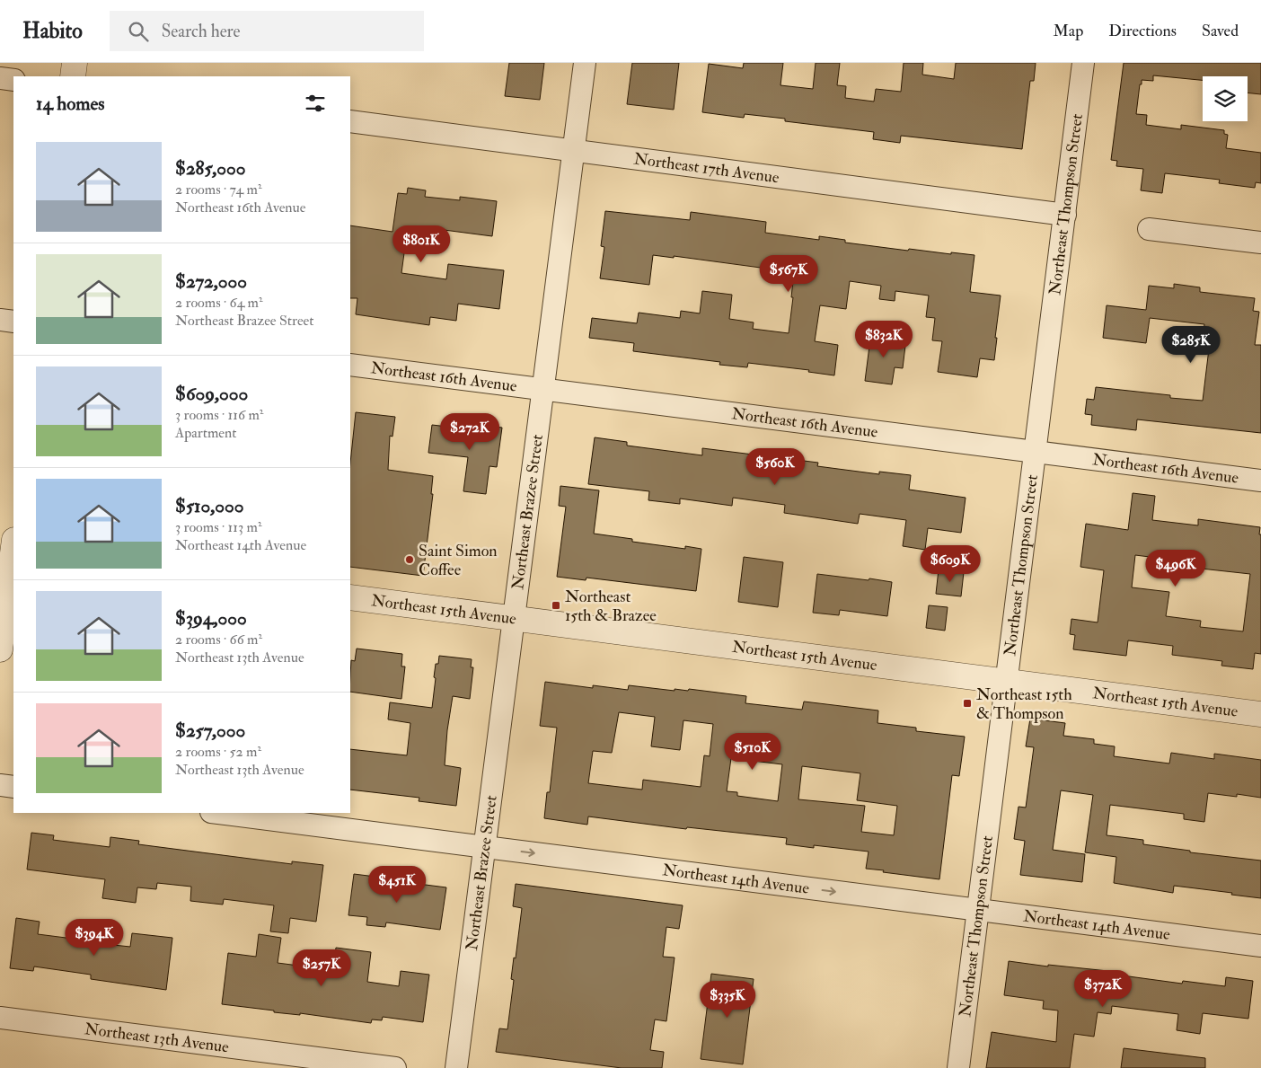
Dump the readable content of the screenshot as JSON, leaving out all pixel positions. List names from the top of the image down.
{
  "streets": {
    "street": [
      "Northeast 17th Avenue",
      "Northeast Thompson Street",
      "Northeast 16th Avenue",
      "Northeast Brazee Street",
      "Northeast 15th Avenue",
      "Northeast 14th Avenue",
      "Northeast 13th Avenue"
    ]
  },
  "crossings": [
    ["Northeast 17th Avenue", "Northeast Thompson Street"],
    ["Northeast 17th Avenue", "Northeast Brazee Street"],
    ["Northeast Thompson Street", "Northeast 16th Avenue"],
    ["Northeast Thompson Street", "Northeast 15th Avenue"],
    ["Northeast Thompson Street", "Northeast 14th Avenue"],
    ["Northeast 16th Avenue", "Northeast Brazee Street"],
    ["Northeast Brazee Street", "Northeast 15th Avenue"],
    ["Northeast Brazee Street", "Northeast 14th Avenue"]
  ],
  "one_way": ["Northeast 14th Avenue"],
  "places": {
    "other": ["Saint Simon Coffee"],
    "transit": ["Northeast 15th & Brazee", "Northeast 15th & Thompson"]
  },
  "page": {
    "header": "Habito",
    "search": "Search here",
    "nav": ["Map", "Directions", "Saved"],
    "heading": "14 homes",
    "list": [
      {
        "name": "$285,000",
        "note": "2 rooms · 74 m² · Northeast 16th Avenue"
      },
      {
        "name": "$272,000",
        "note": "2 rooms · 64 m² · Northeast Brazee Street"
      },
      {
        "name": "$609,000",
        "note": "3 rooms · 116 m² · Apartment"
      },
      {
        "name": "$510,000",
        "note": "3 rooms · 113 m² · Northeast 14th Avenue"
      },
      {
        "name": "$394,000",
        "note": "2 rooms · 66 m² · Northeast 13th Avenue"
      },
      {
        "name": "$257,000",
        "note": "2 rooms · 52 m² · Northeast 13th Avenue"
      }
    ],
    "price": [
      "$801K",
      "$567K",
      "$832K",
      "$285K",
      "$272K",
      "$560K",
      "$609K",
      "$496K",
      "$510K",
      "$451K",
      "$394K",
      "$257K",
      "$372K",
      "$335K"
    ]
  }
}
